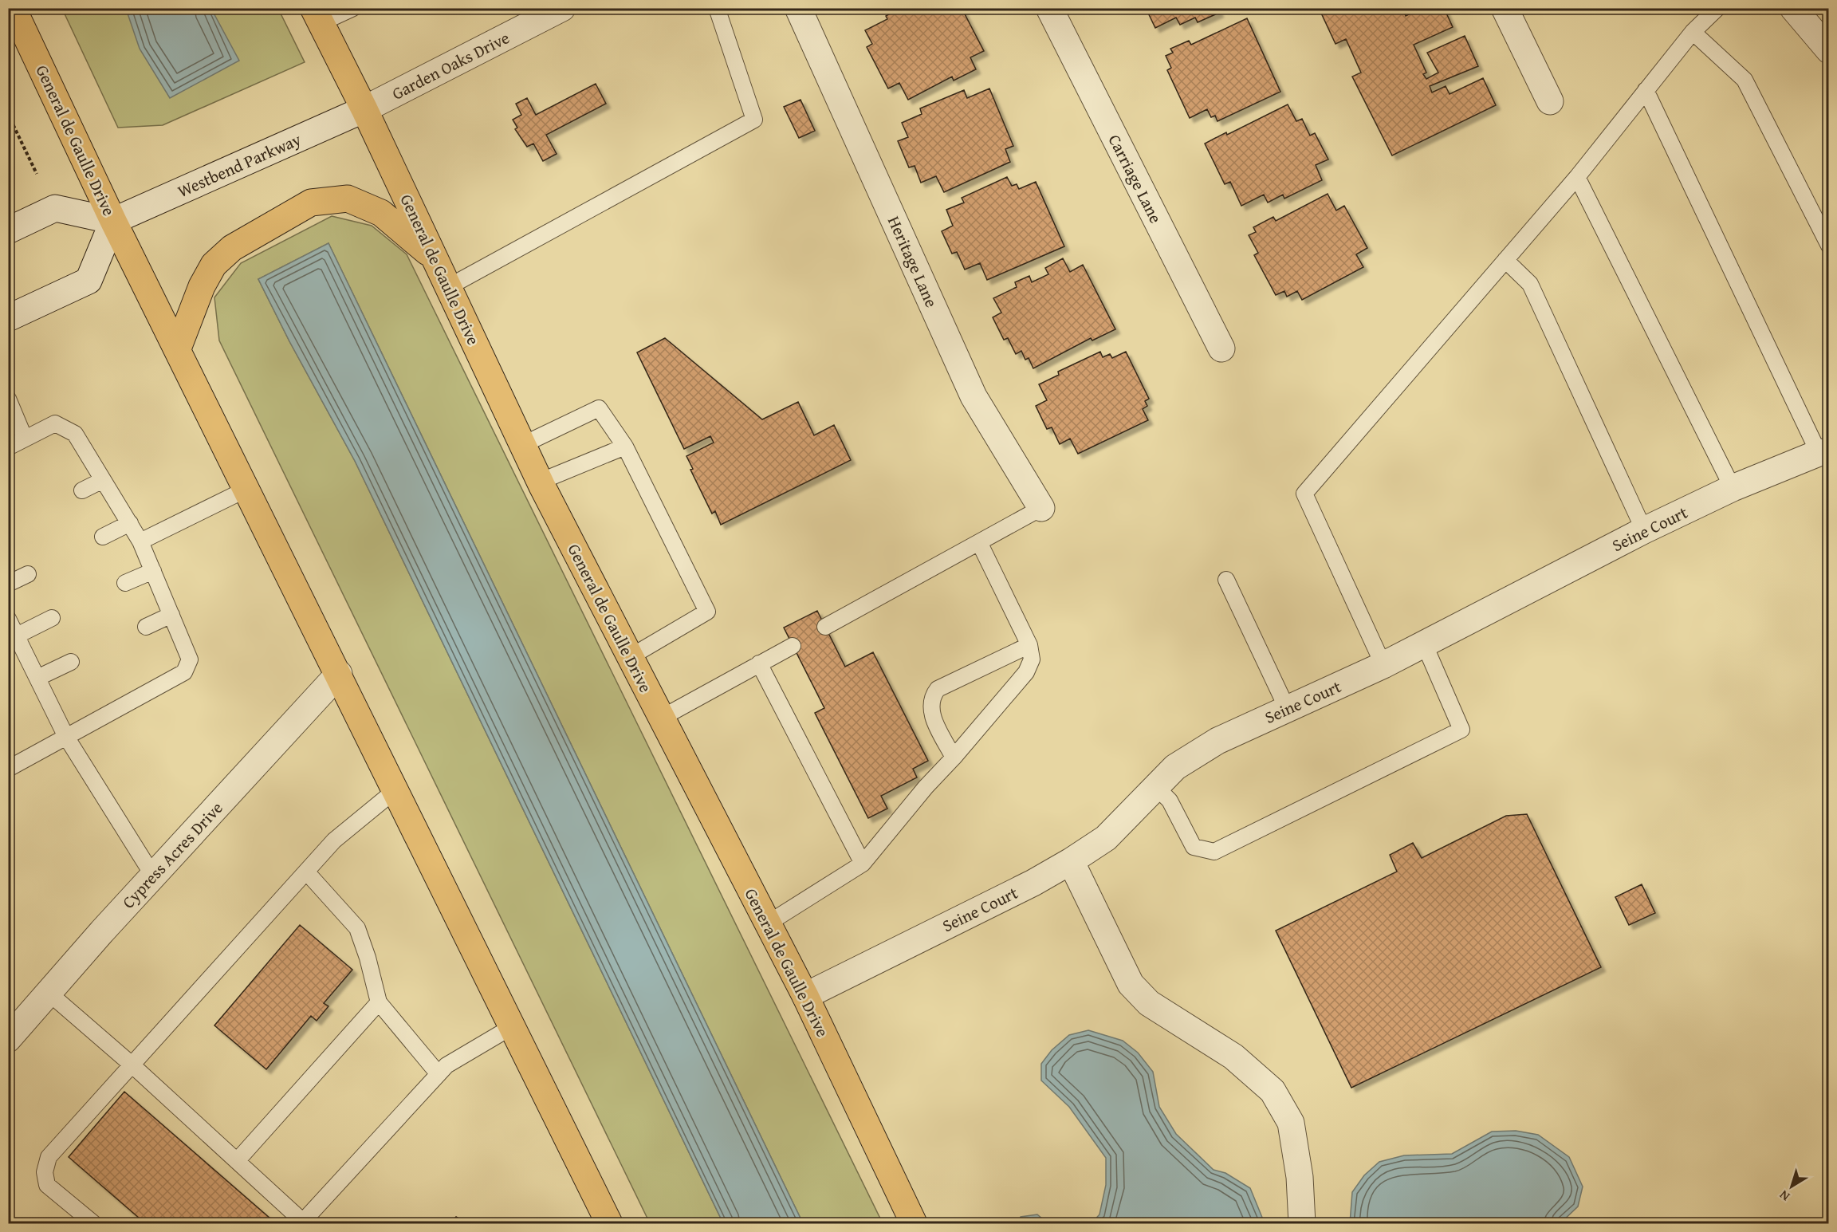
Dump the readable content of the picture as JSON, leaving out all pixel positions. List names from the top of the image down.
{
  "streets": {
    "main road": ["General de Gaulle Drive"],
    "street": [
      "Garden Oaks Drive",
      "Westbend Parkway",
      "Carriage Lane",
      "Heritage Lane",
      "Seine Court",
      "Cypress Acres Drive"
    ]
  },
  "crossings": [
    ["Garden Oaks Drive", "General de Gaulle Drive"],
    ["Garden Oaks Drive", "Westbend Parkway"],
    ["General de Gaulle Drive", "Westbend Parkway"],
    ["General de Gaulle Drive", "Seine Court"],
    ["General de Gaulle Drive", "Cypress Acres Drive"]
  ],
  "north": "bottom left"
}
